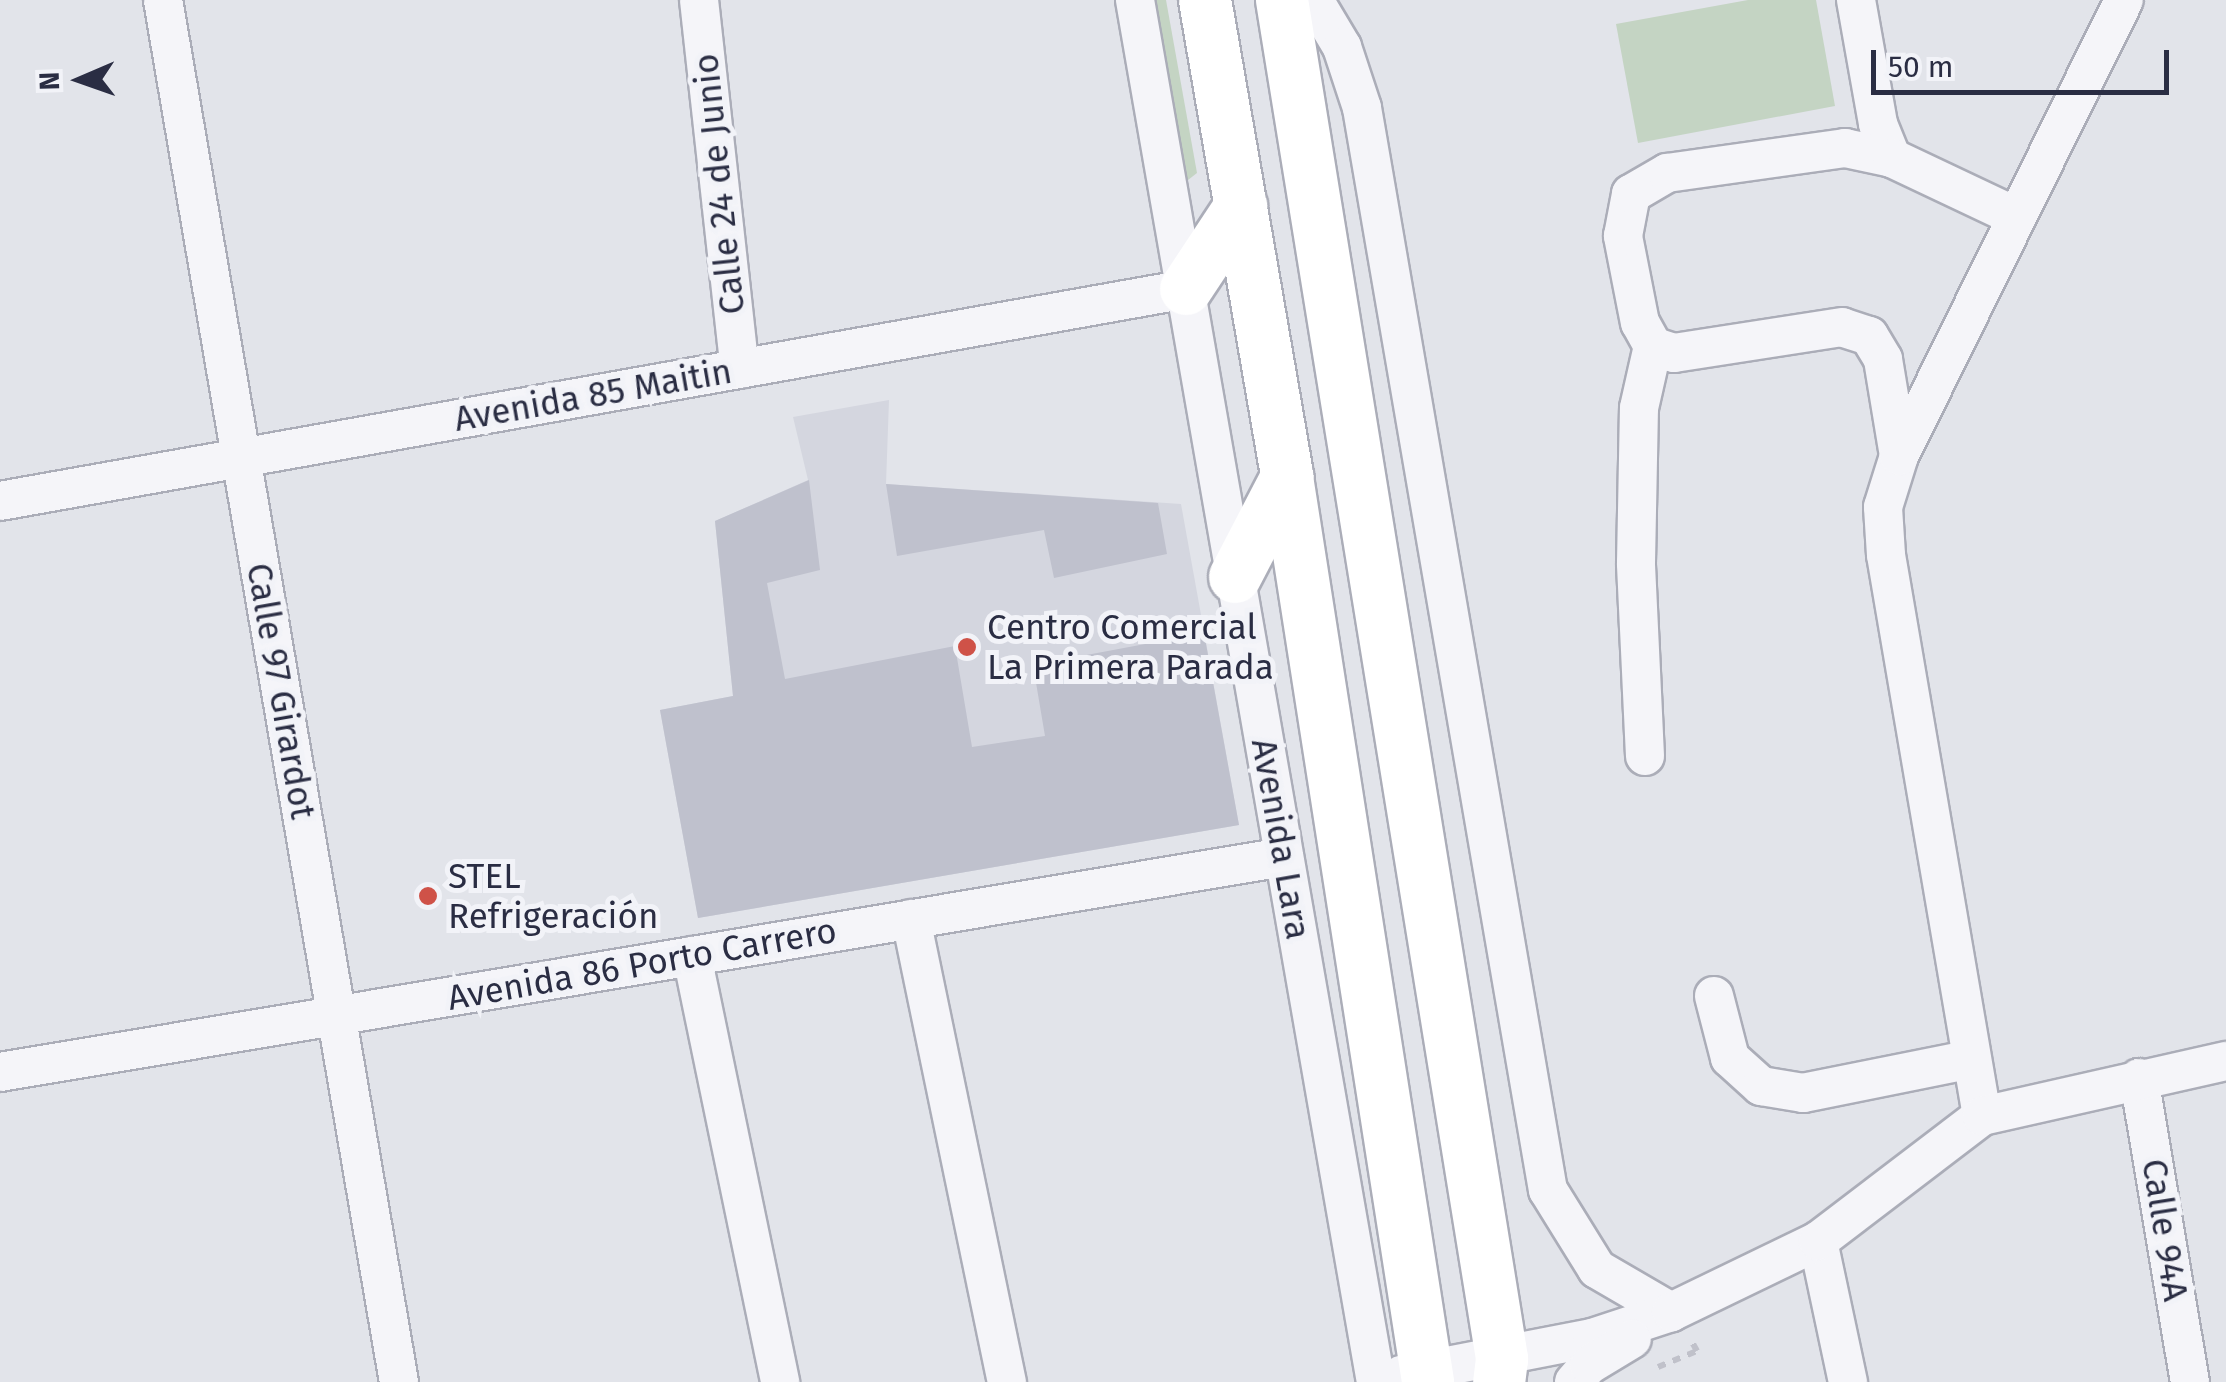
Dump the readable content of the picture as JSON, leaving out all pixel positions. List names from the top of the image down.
{
  "streets": {
    "street": [
      "Calle 24 de Junio",
      "Avenida 85 Maitin",
      "Calle 97 Girardot",
      "Avenida Lara",
      "Avenida 86 Porto Carrero",
      "Calle 94A"
    ]
  },
  "crossings": [
    ["Calle 24 de Junio", "Avenida 85 Maitin"],
    ["Avenida 85 Maitin", "Calle 97 Girardot"],
    ["Avenida 85 Maitin", "Avenida Lara"],
    ["Calle 97 Girardot", "Avenida 86 Porto Carrero"],
    ["Avenida Lara", "Avenida 86 Porto Carrero"]
  ],
  "places": ["Centro Comercial La Primera Parada", "STEL Refrigeración"],
  "scale_bar": "50 m",
  "north": "left"
}
